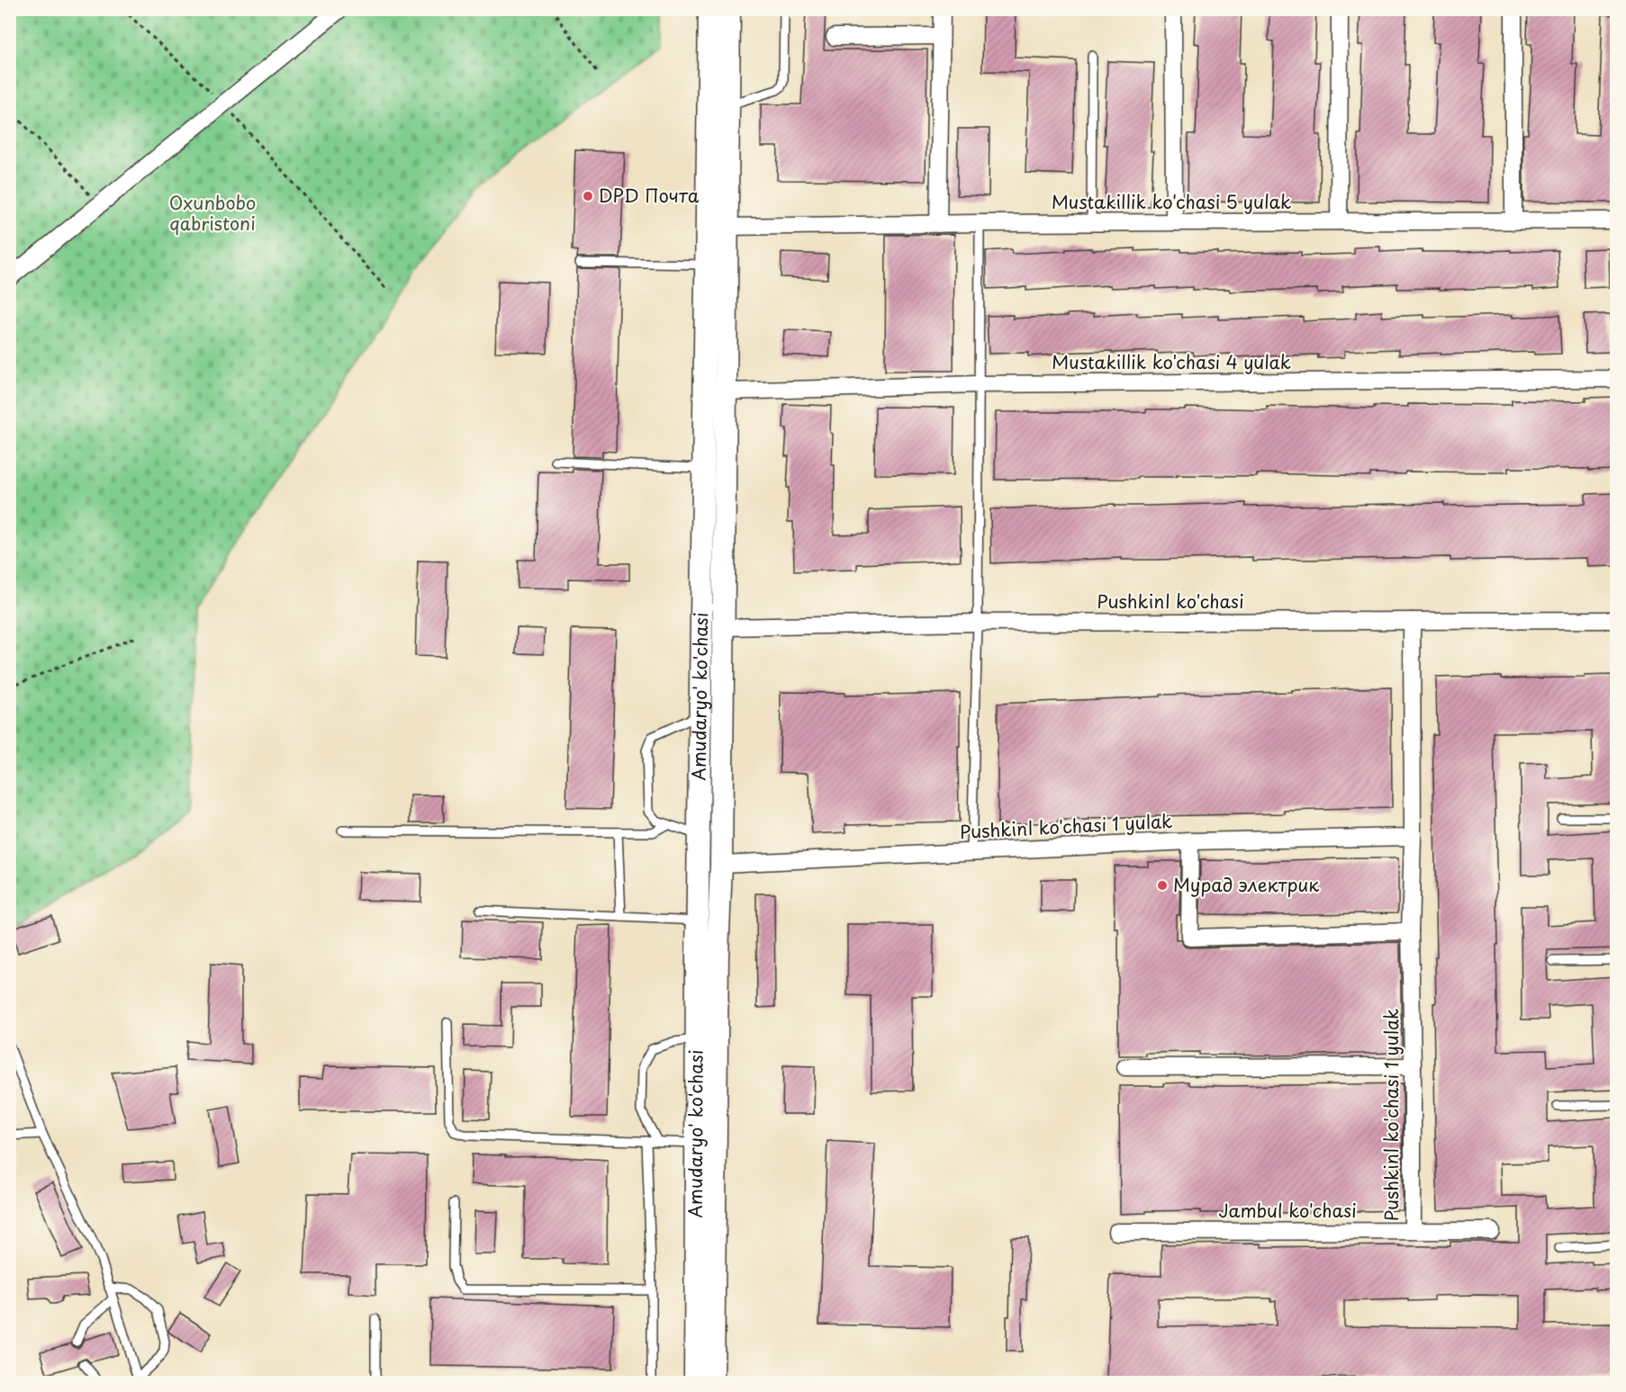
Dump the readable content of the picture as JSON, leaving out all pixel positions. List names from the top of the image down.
{
  "streets": {
    "street": [
      "Mustakillik ko'chasi 5 yulak",
      "Mustakillik ko'chasi 4 yulak",
      "Pushkinl ko'chasi",
      "Amudaryo' ko'chasi",
      "Pushkinl ko'chasi 1 yulak",
      "Jambul ko'chasi"
    ]
  },
  "crossings": [
    ["Pushkinl ko'chasi", "Pushkinl ko'chasi 1 yulak"],
    ["Pushkinl ko'chasi 1 yulak", "Jambul ko'chasi"]
  ],
  "parks": ["Oxunbobo qabristoni"],
  "places": ["DPD Почта", "Мурад электрик"]
}
